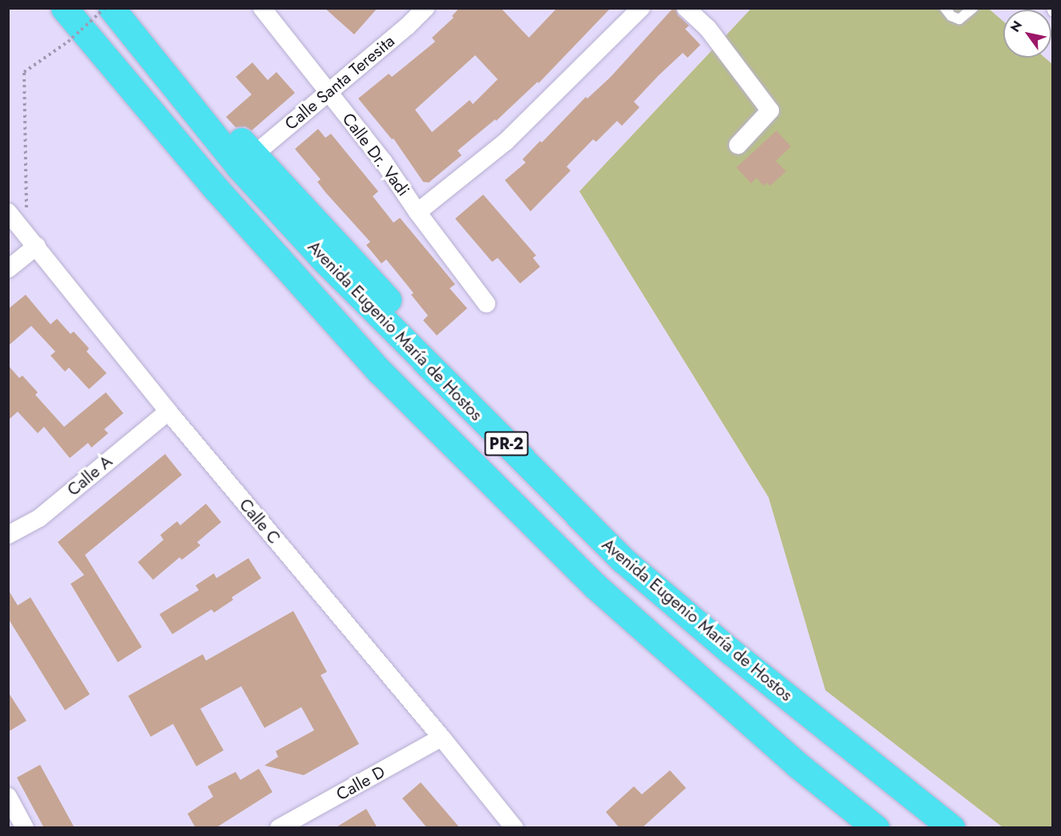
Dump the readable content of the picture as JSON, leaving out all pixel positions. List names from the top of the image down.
{
  "streets": {
    "highway": ["Avenida Eugenio María de Hostos", "PR-2"],
    "street": [
      "Calle Santa Teresita",
      "Calle Dr. Vadi",
      "Calle A",
      "Calle C",
      "Calle D"
    ]
  },
  "crossings": [
    ["Calle Santa Teresita", "Calle Dr. Vadi"],
    ["Calle A", "Calle C"],
    ["Calle C", "Calle D"]
  ],
  "north": "top left"
}
